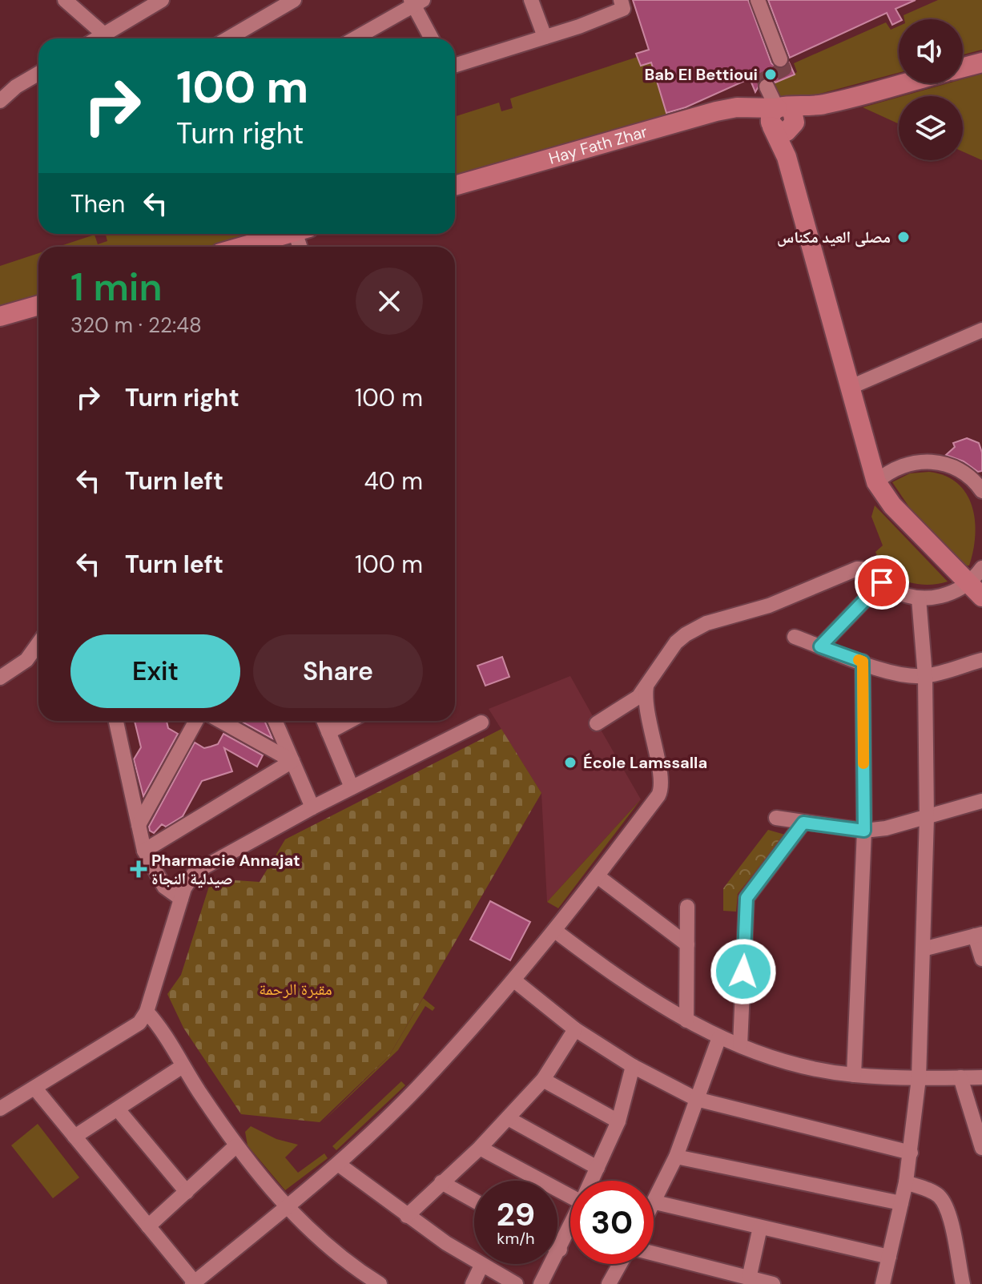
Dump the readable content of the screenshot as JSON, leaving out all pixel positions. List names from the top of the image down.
{
  "streets": {
    "street": ["Hay Fath Zhar"]
  },
  "parks": ["مقبرة الرحمة"],
  "places": {
    "other": ["Bab El Bettioui", "مصلى العيد مكناس", "École Lamssalla"],
    "health": ["Pharmacie Annajat صيدلية النجاة"]
  },
  "page": {
    "turn": ["100 m", "Turn right"],
    "then": "Then",
    "heading": ["1 min", "320 m · 22:48"],
    "list": [
      {
        "name": "Turn right",
        "value": "100 m"
      },
      {
        "name": "Turn left",
        "value": "40 m"
      },
      {
        "name": "Turn left",
        "value": "100 m"
      }
    ],
    "buttons": ["Exit", "Share"],
    "speed": "29 km/h",
    "limit": "30"
  }
}
